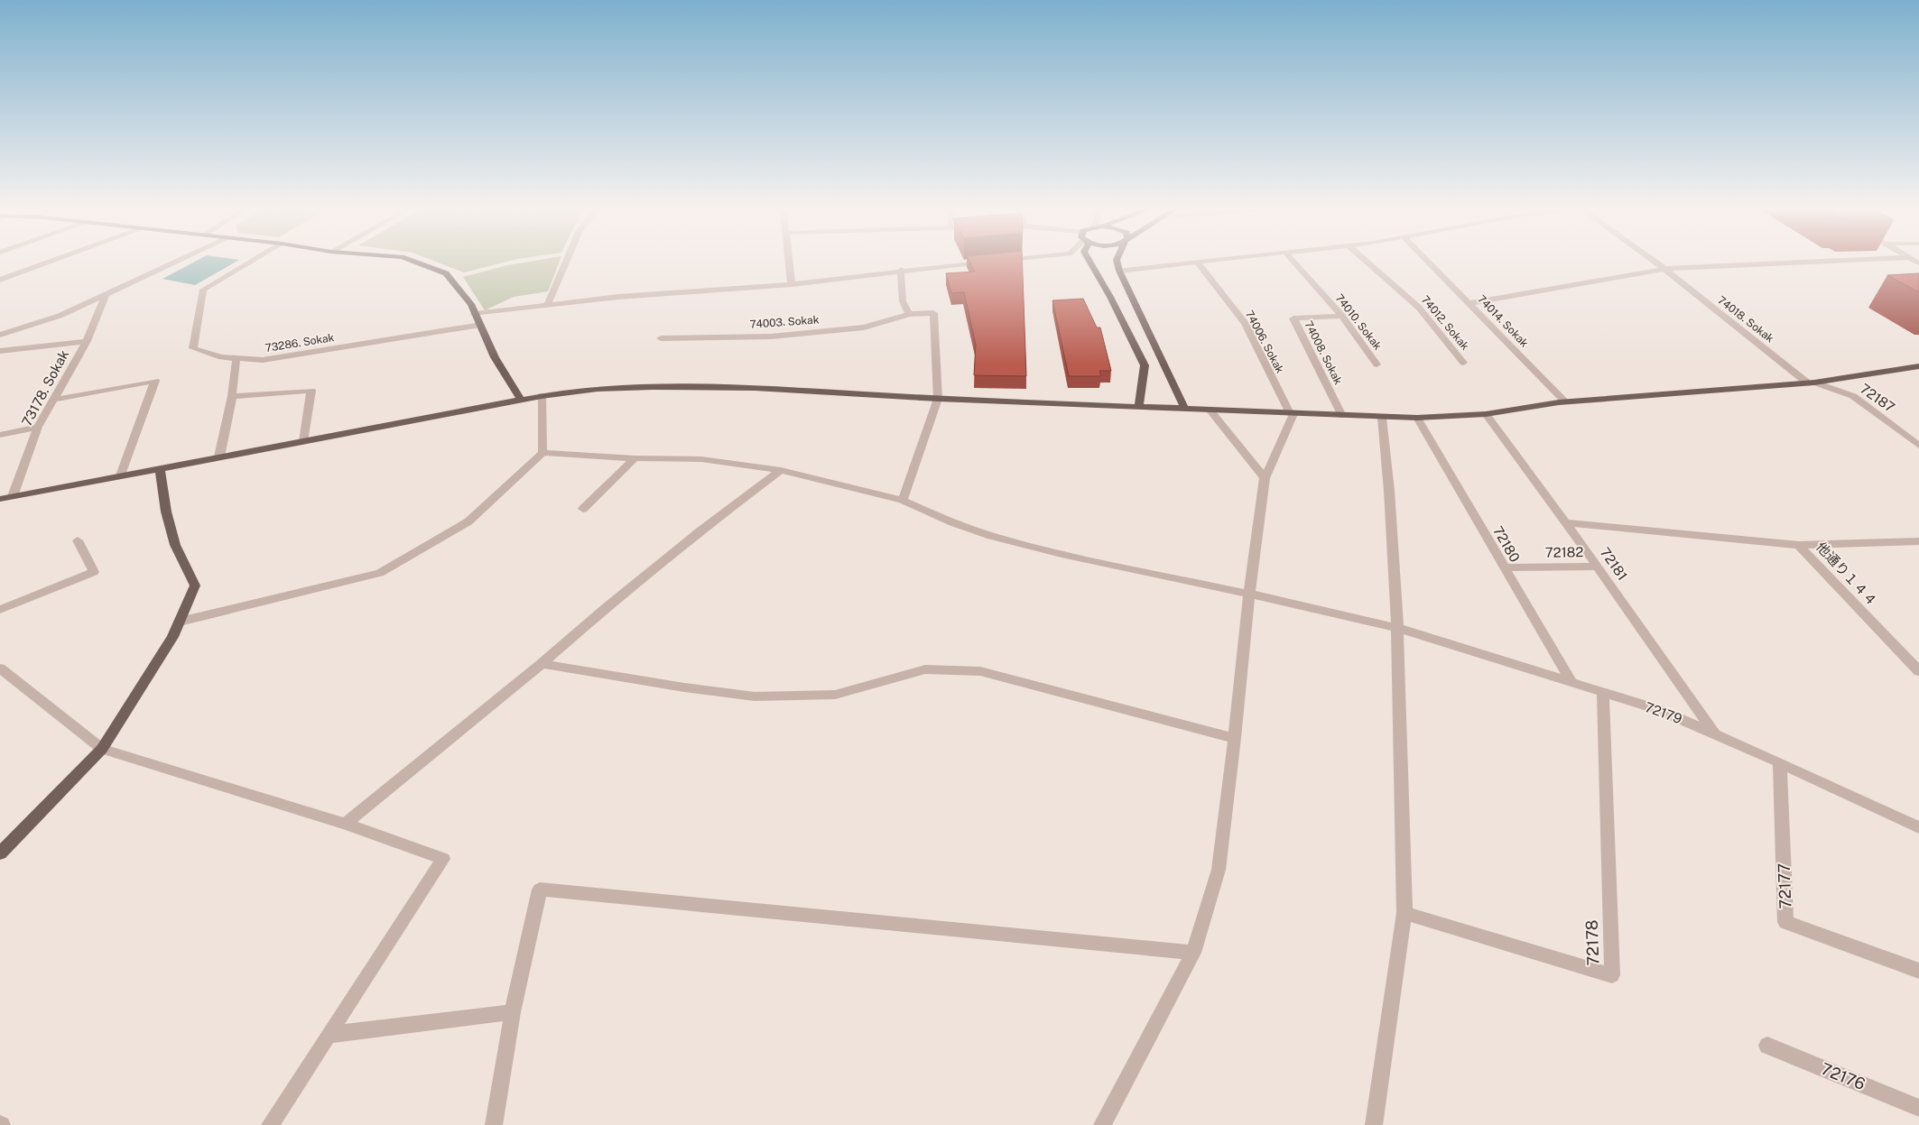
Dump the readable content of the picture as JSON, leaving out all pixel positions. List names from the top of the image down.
{
  "streets": {
    "street": [
      "74018. Sokak",
      "74014. Sokak",
      "74003. Sokak",
      "74010. Sokak",
      "74012. Sokak",
      "74006. Sokak",
      "73286. Sokak",
      "74008. Sokak",
      "73178. Sokak",
      "72187",
      "72180",
      "72182",
      "72181",
      "他通り１４４",
      "72179",
      "72177",
      "72178",
      "72176"
    ]
  },
  "crossings": [
    ["74018. Sokak", "72187"],
    ["74010. Sokak", "74008. Sokak"],
    ["72180", "72182"],
    ["72180", "72179"],
    ["72182", "72181"],
    ["72181", "72179"],
    ["72179", "72177"],
    ["72179", "72178"]
  ]
}
